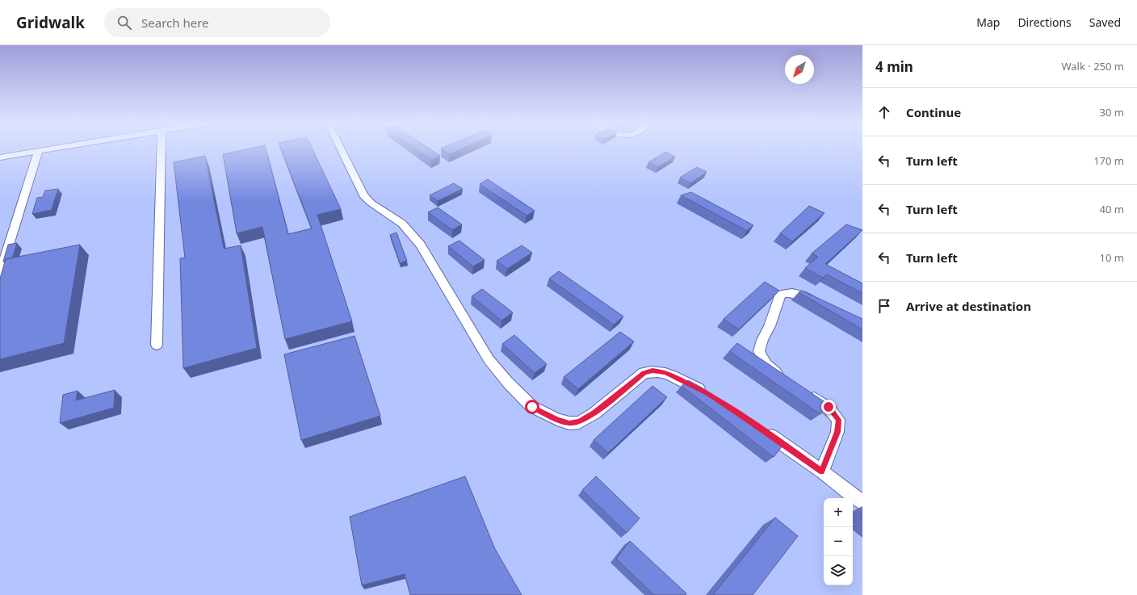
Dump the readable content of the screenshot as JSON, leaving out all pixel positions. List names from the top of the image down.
{
  "north": "bottom left",
  "page": {
    "header": "Gridwalk",
    "search": "Search here",
    "nav": ["Map", "Directions", "Saved"],
    "heading": ["4 min", "Walk · 250 m"],
    "list": [
      ["Continue", "30 m"],
      ["Turn left", "170 m"],
      ["Turn left", "40 m"],
      ["Turn left", "10 m"],
      "Arrive at destination"
    ],
    "map_buttons": ["+", "−"]
  }
}
